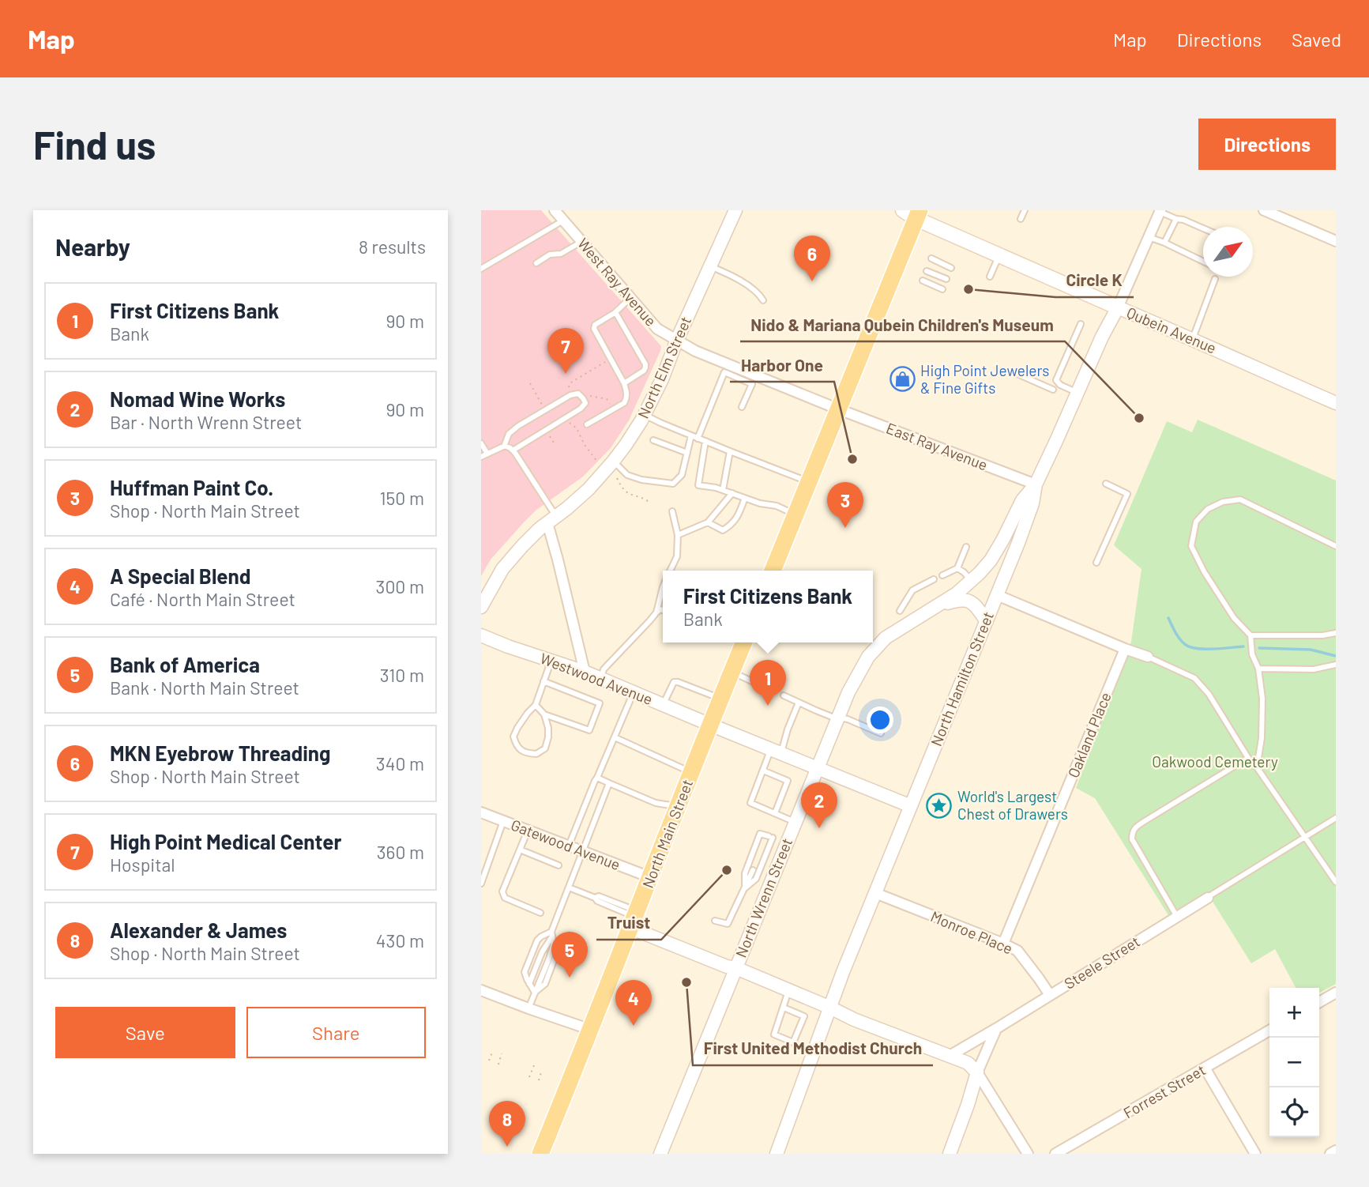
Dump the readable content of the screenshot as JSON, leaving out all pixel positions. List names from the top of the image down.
{
  "streets": {
    "main road": ["Qubein Avenue", "North Main Street"],
    "street": [
      "West Ray Avenue",
      "North Elm Street",
      "East Ray Avenue",
      "Westwood Avenue",
      "North Hamilton Street",
      "Oakland Place",
      "Gatewood Avenue",
      "North Wrenn Street",
      "Monroe Place",
      "Steele Street",
      "Forrest Street"
    ]
  },
  "crossings": [
    ["West Ray Avenue", "North Elm Street"],
    ["West Ray Avenue", "East Ray Avenue"],
    ["Qubein Avenue", "North Hamilton Street"],
    ["East Ray Avenue", "North Hamilton Street"],
    ["East Ray Avenue", "North Wrenn Street"],
    ["Westwood Avenue", "North Hamilton Street"],
    ["Westwood Avenue", "North Main Street"],
    ["Westwood Avenue", "North Wrenn Street"],
    ["North Hamilton Street", "North Wrenn Street"],
    ["North Hamilton Street", "Monroe Place"],
    ["Oakland Place", "Monroe Place"],
    ["North Main Street", "Gatewood Avenue"],
    ["Monroe Place", "Steele Street"]
  ],
  "parks": ["Oakwood Cemetery"],
  "places": {
    "other": [
      "Circle K",
      "Nido & Mariana Qubein Children's Museum",
      "Harbor One",
      "Truist",
      "First United Methodist Church"
    ],
    "shop": ["High Point Jewelers & Fine Gifts"],
    "place": ["World's Largest Chest of Drawers"]
  },
  "north": "top right",
  "page": {
    "header": "Map",
    "nav": ["Map", "Directions", "Saved"],
    "buttons": [
      "Directions",
      ["Save", "Share"]
    ],
    "title": "Find us",
    "heading": ["Nearby", "8 results"],
    "pins": [
      "6",
      "7",
      "3",
      "1",
      "2",
      "5",
      "4",
      "8"
    ],
    "list": [
      {
        "mark": "1",
        "name": "First Citizens Bank",
        "note": "Bank",
        "value": "90 m"
      },
      {
        "mark": "2",
        "name": "Nomad Wine Works",
        "note": "Bar · North Wrenn Street",
        "value": "90 m"
      },
      {
        "mark": "3",
        "name": "Huffman Paint Co.",
        "note": "Shop · North Main Street",
        "value": "150 m"
      },
      {
        "mark": "4",
        "name": "A Special Blend",
        "note": "Café · North Main Street",
        "value": "300 m"
      },
      {
        "mark": "5",
        "name": "Bank of America",
        "note": "Bank · North Main Street",
        "value": "310 m"
      },
      {
        "mark": "6",
        "name": "MKN Eyebrow Threading",
        "note": "Shop · North Main Street",
        "value": "340 m"
      },
      {
        "mark": "7",
        "name": "High Point Medical Center",
        "note": "Hospital",
        "value": "360 m"
      },
      {
        "mark": "8",
        "name": "Alexander & James",
        "note": "Shop · North Main Street",
        "value": "430 m"
      }
    ],
    "popup": ["First Citizens Bank", "Bank"],
    "map_buttons": ["+", "−"]
  }
}
